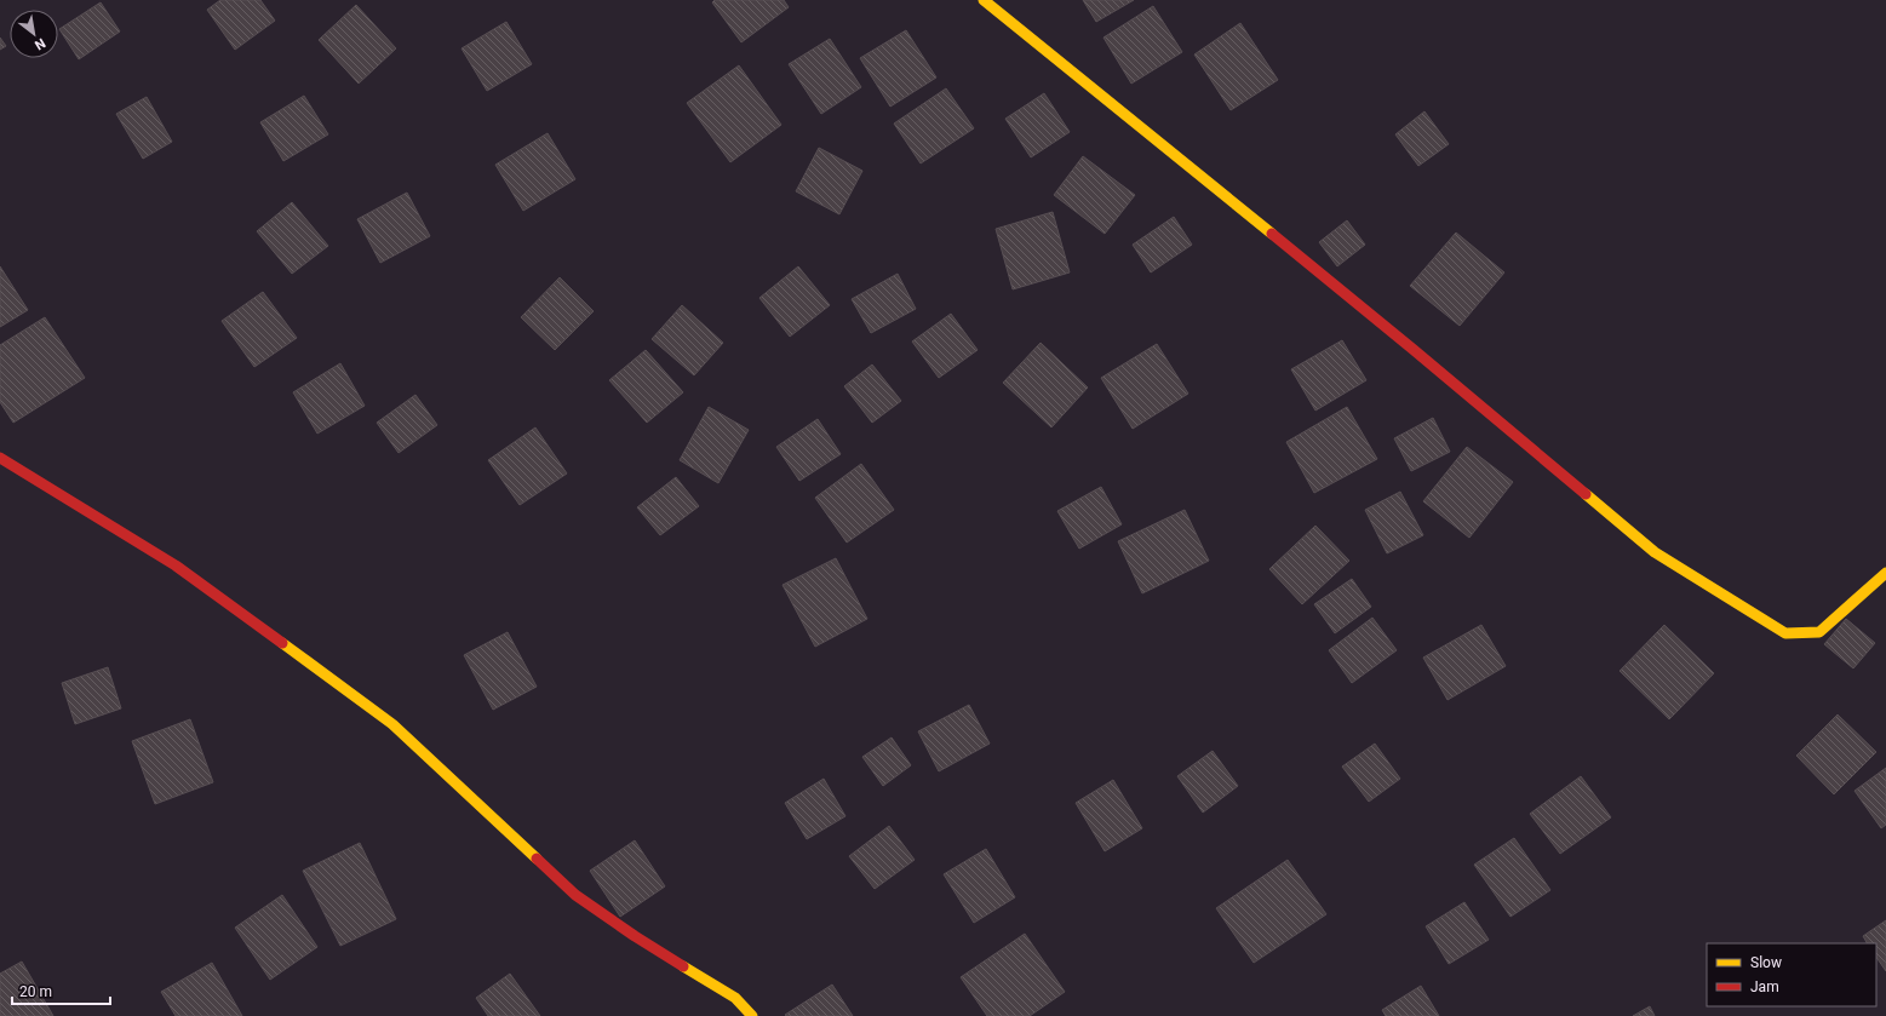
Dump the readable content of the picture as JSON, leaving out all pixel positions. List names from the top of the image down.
{
  "legend": ["Slow", "Jam"],
  "scale_bar": "20 m",
  "north": "bottom right"
}
